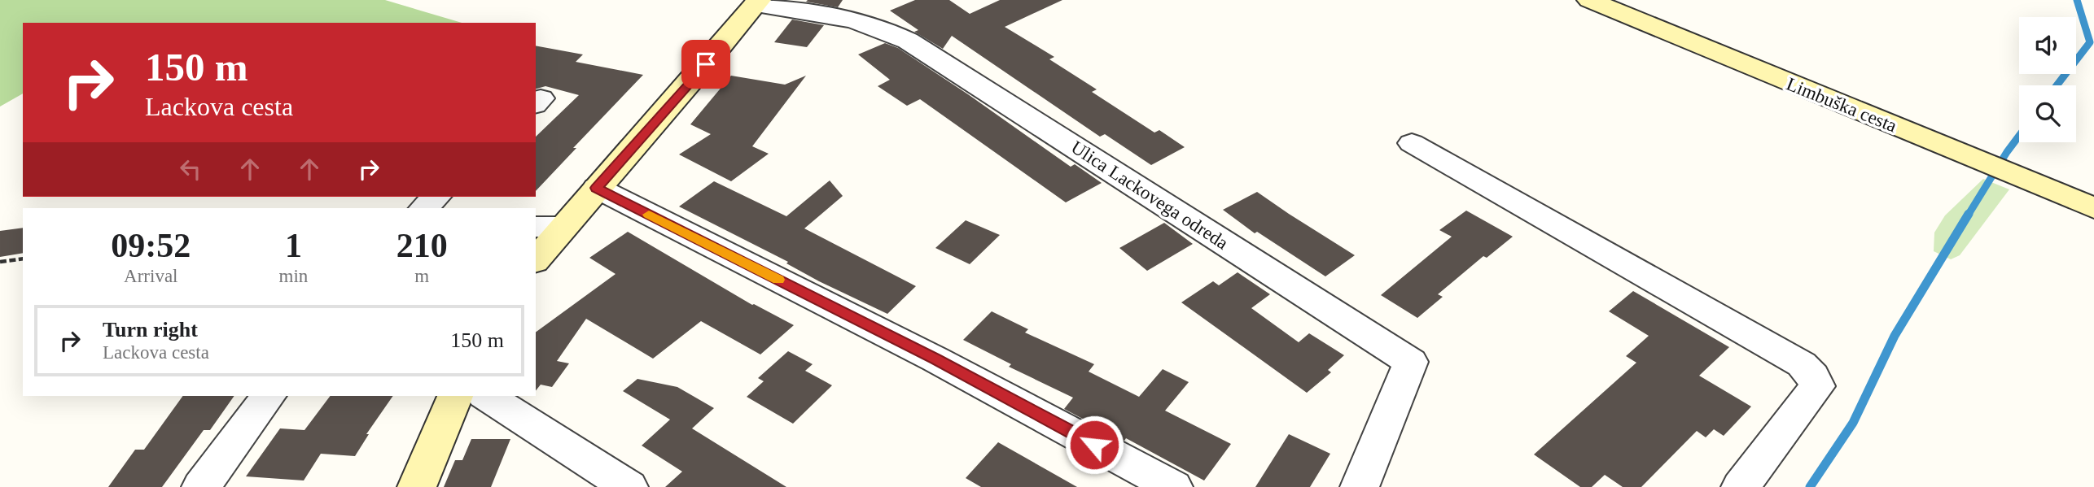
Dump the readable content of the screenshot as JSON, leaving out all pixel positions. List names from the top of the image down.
{
  "streets": {
    "street": ["Limbuška cesta", "Ulica Lackovega odreda"]
  },
  "page": {
    "turn": ["150 m", "Lackova cesta"],
    "eta": [
      "09:52",
      "Arrival",
      "1",
      "min",
      "210",
      "m"
    ],
    "list": [
      {
        "name": "Turn right",
        "note": "Lackova cesta",
        "value": "150 m"
      }
    ]
  }
}
